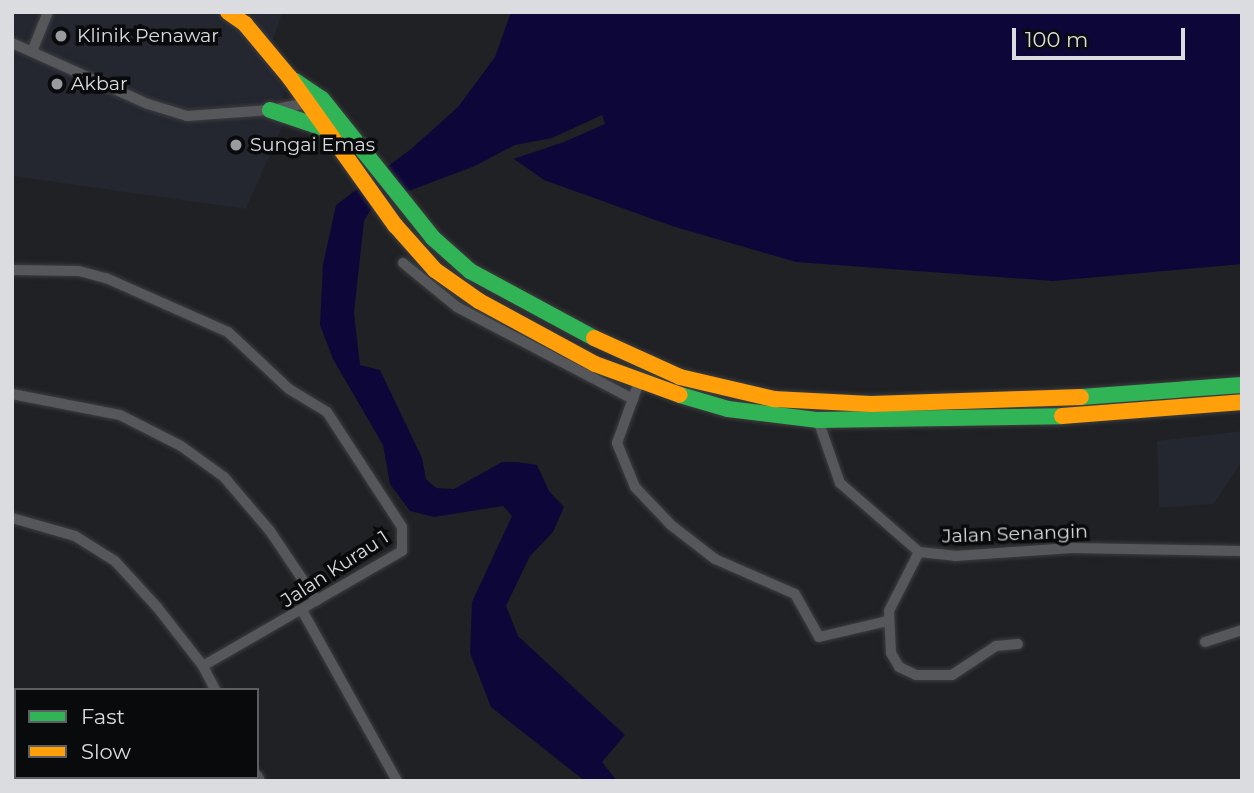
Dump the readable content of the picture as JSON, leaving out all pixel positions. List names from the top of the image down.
{
  "streets": {
    "street": ["Jalan Senangin", "Jalan Kurau 1"]
  },
  "places": ["Klinik Penawar", "Akbar", "Sungai Emas"],
  "legend": ["Fast", "Slow"],
  "scale_bar": "100 m"
}
